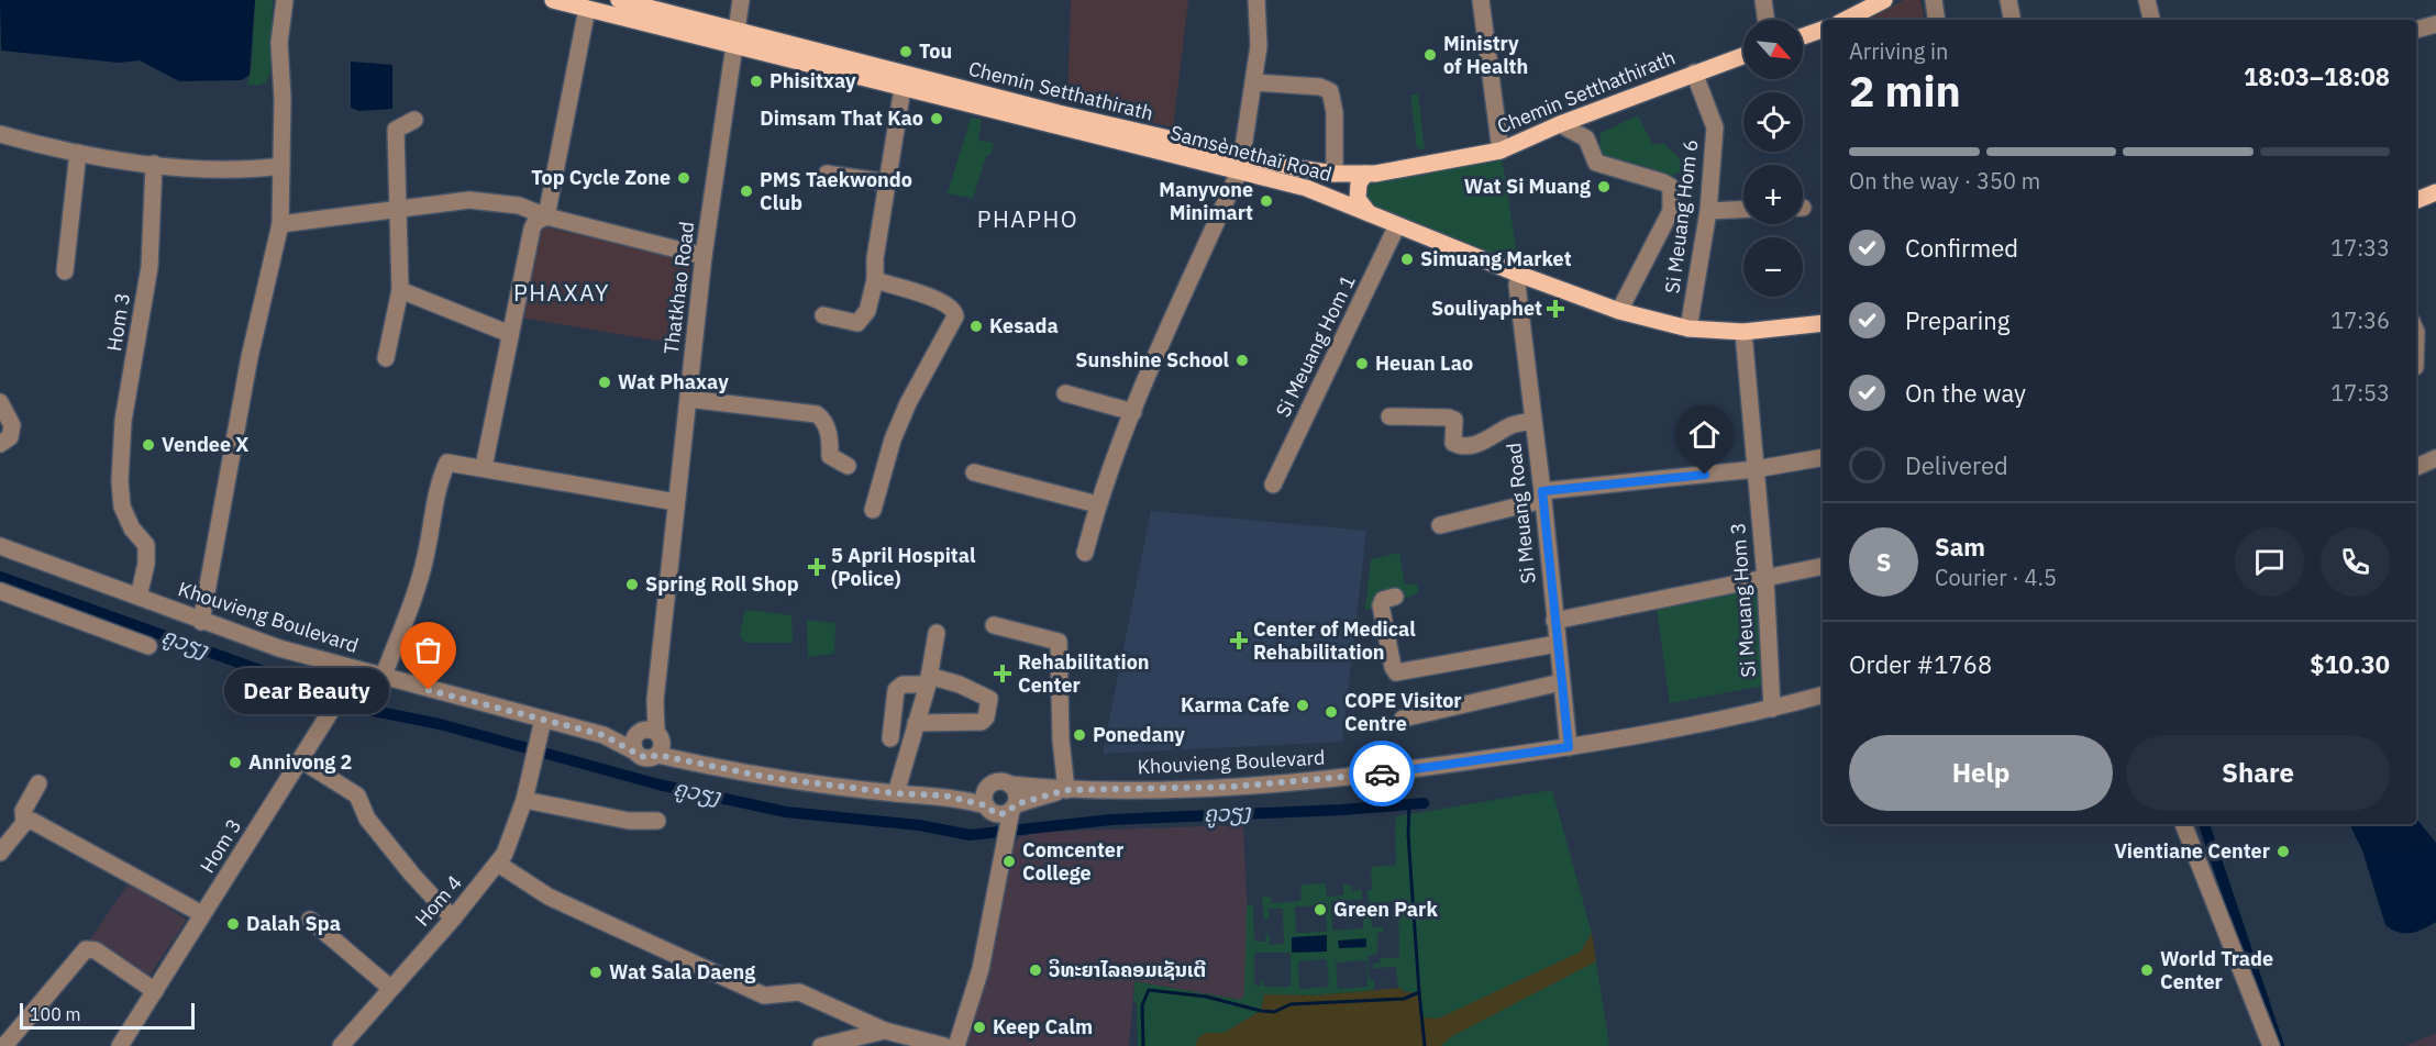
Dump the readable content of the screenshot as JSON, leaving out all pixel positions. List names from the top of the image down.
{
  "streets": {
    "main road": ["Chemin Setthathirath", "Samsènethaï Road"],
    "street": [
      "Si Meuang Hom 6",
      "Thatkhao Road",
      "Hom 3",
      "Si Meuang Hom 1",
      "Si Meuang Road",
      "Si Meuang Hom 3",
      "Khouvieng Boulevard",
      "Hom 4"
    ]
  },
  "crossings": [
    ["Chemin Setthathirath", "Samsènethaï Road"],
    ["Chemin Setthathirath", "Si Meuang Hom 6"],
    ["Chemin Setthathirath", "Thatkhao Road"],
    ["Samsènethaï Road", "Si Meuang Hom 6"],
    ["Samsènethaï Road", "Thatkhao Road"],
    ["Samsènethaï Road", "Si Meuang Hom 1"],
    ["Samsènethaï Road", "Si Meuang Road"],
    ["Samsènethaï Road", "Si Meuang Hom 3"],
    ["Thatkhao Road", "Khouvieng Boulevard"],
    ["Hom 3", "Khouvieng Boulevard"],
    ["Si Meuang Road", "Khouvieng Boulevard"],
    ["Si Meuang Hom 3", "Khouvieng Boulevard"],
    ["Khouvieng Boulevard", "Hom 4"]
  ],
  "districts": ["PHAPHO", "PHAXAY"],
  "water": ["ຄູວຽງ"],
  "places": {
    "other": [
      "Tou",
      "Ministry of Health",
      "Phisitxay",
      "Dimsam That Kao",
      "Top Cycle Zone",
      "Wat Si Muang",
      "PMS Taekwondo Club",
      "Manyvone Minimart",
      "Simuang Market",
      "Kesada",
      "Sunshine School",
      "Heuan Lao",
      "Wat Phaxay",
      "Vendee X",
      "Spring Roll Shop",
      "Dear Beauty",
      "Karma Cafe",
      "COPE Visitor Centre",
      "Ponedany",
      "Annivong 2",
      "Vientiane Center",
      "Comcenter College",
      "Green Park",
      "Dalah Spa",
      "ວິທະຍາໄລຄອມເຊັນເຕີ",
      "World Trade Center",
      "Wat Sala Daeng",
      "Keep Calm"
    ],
    "health": [
      "Souliyaphet",
      "5 April Hospital (Police)",
      "Center of Medical Rehabilitation",
      "Rehabilitation Center"
    ]
  },
  "scale_bar": "100 m",
  "north": "bottom right",
  "page": {
    "map_buttons": ["+", "−"],
    "heading": ["2 min", "Arriving in", "18:03–18:08"],
    "panel": [
      "Sam",
      "Courier · 4.5",
      "Order #1768",
      "$10.30"
    ],
    "bar": "On the way · 350 m",
    "list": [
      ["Confirmed", "17:33"],
      ["Preparing", "17:36"],
      ["On the way", "17:53"],
      "Delivered"
    ],
    "round": "S",
    "bubble": "Dear Beauty",
    "buttons": ["Help", "Share"],
    "scale": "100 m"
  }
}
